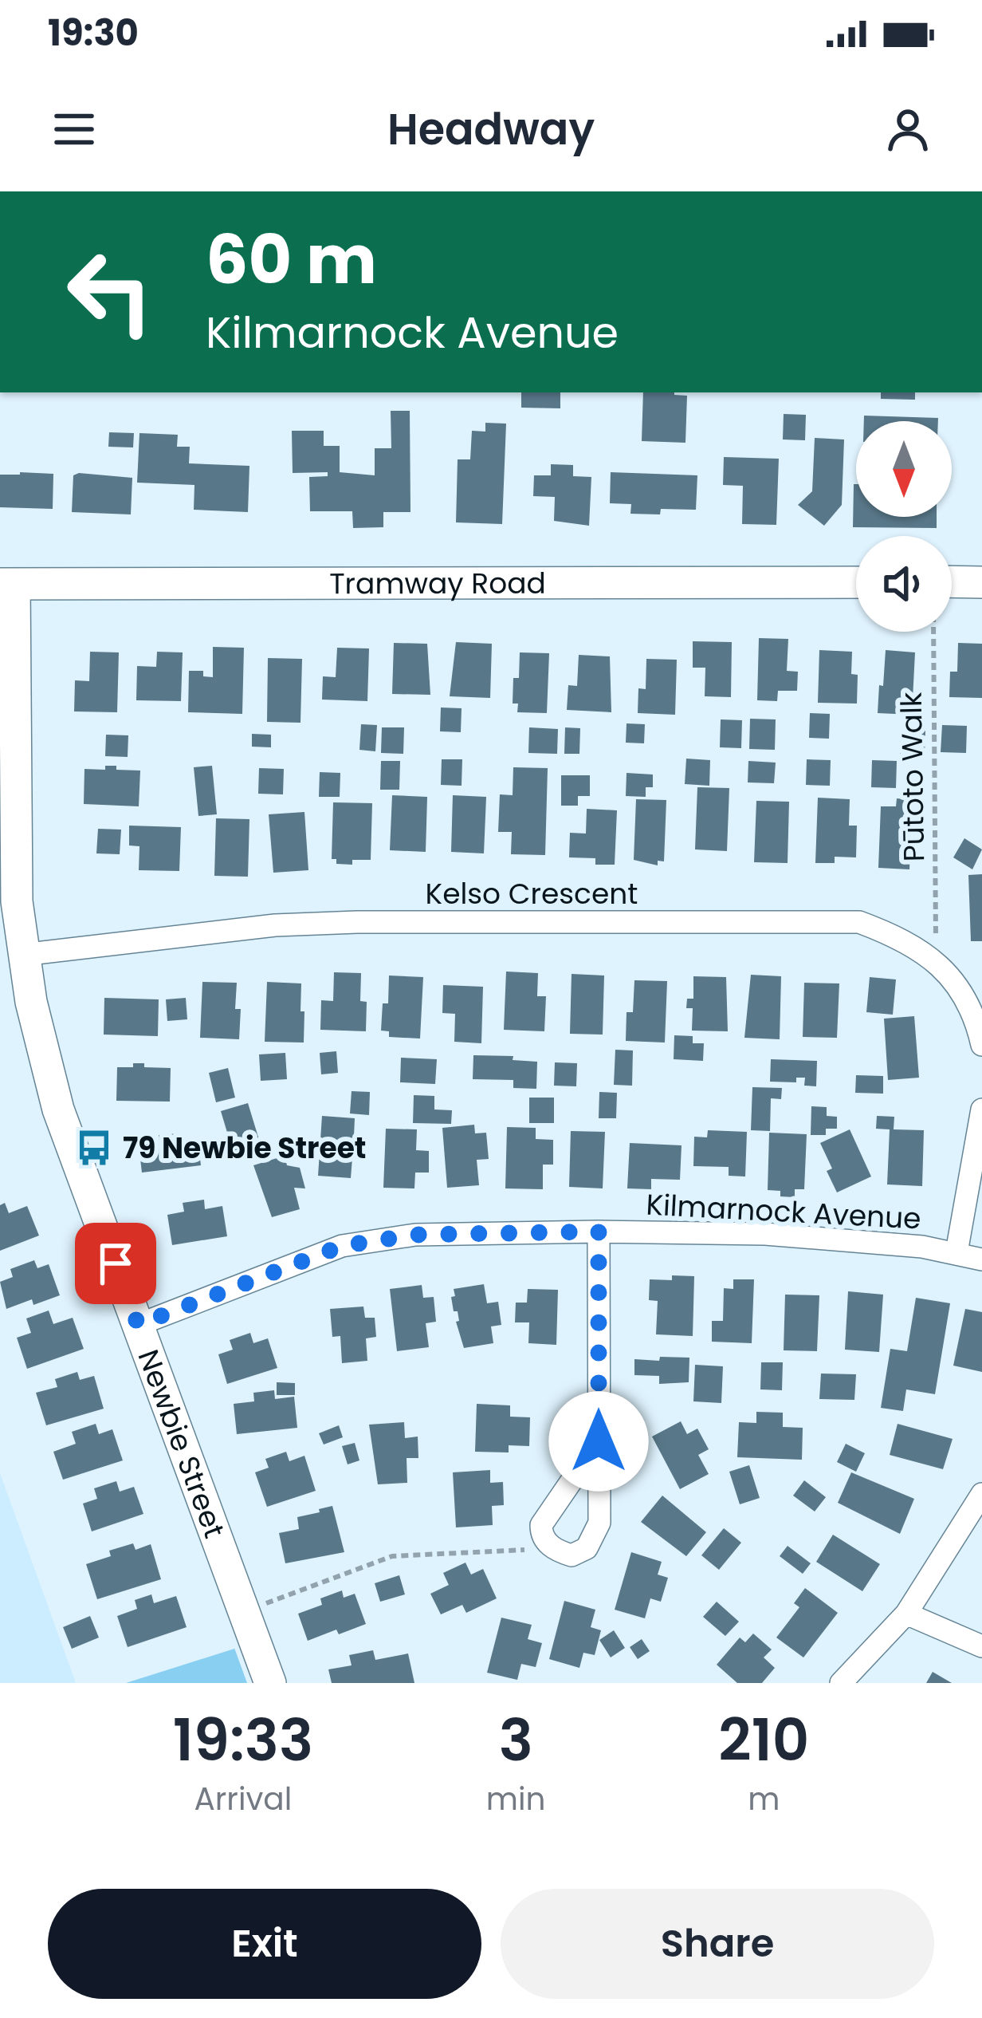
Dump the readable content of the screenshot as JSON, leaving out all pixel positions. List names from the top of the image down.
{
  "streets": {
    "street": [
      "Tramway Road",
      "Kelso Crescent",
      "Kilmarnock Avenue",
      "Newbie Street"
    ],
    "path": ["Pūtoto Walk"]
  },
  "crossings": [
    ["Tramway Road", "Newbie Street"],
    ["Kelso Crescent", "Newbie Street"],
    ["Kilmarnock Avenue", "Newbie Street"]
  ],
  "places": {
    "bus stop": ["79 Newbie Street"]
  },
  "north": "bottom",
  "page": {
    "status": "19:30",
    "header": "Headway",
    "turn": ["60 m", "Kilmarnock Avenue"],
    "eta": [
      "19:33",
      "Arrival",
      "3",
      "min",
      "210",
      "m"
    ],
    "buttons": ["Exit", "Share"]
  }
}
